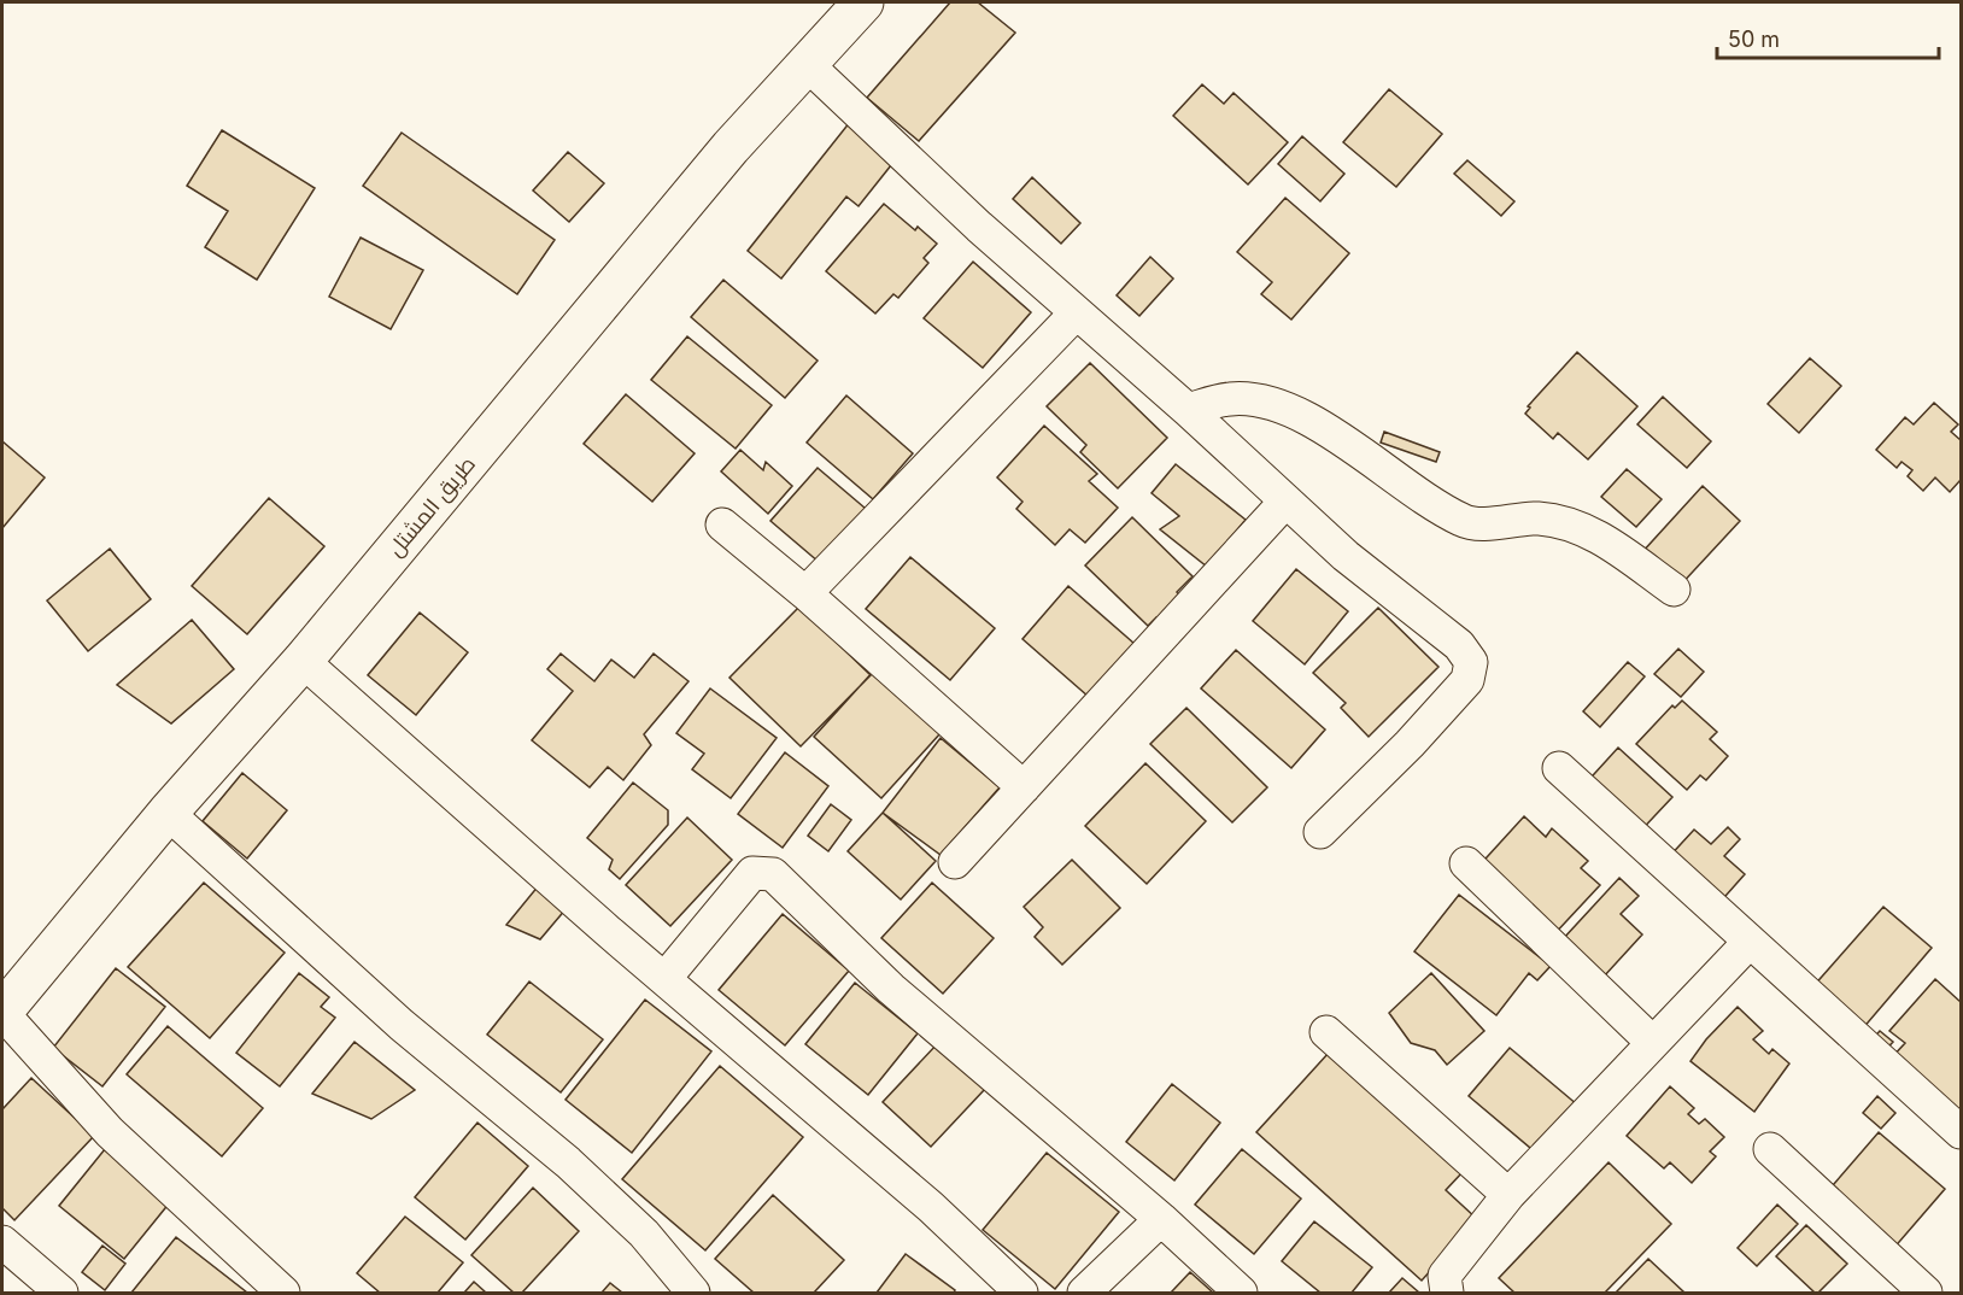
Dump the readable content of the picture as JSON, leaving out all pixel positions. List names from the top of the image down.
{
  "streets": {
    "main road": ["طريق المشتل"]
  },
  "scale_bar": "50 m"
}
